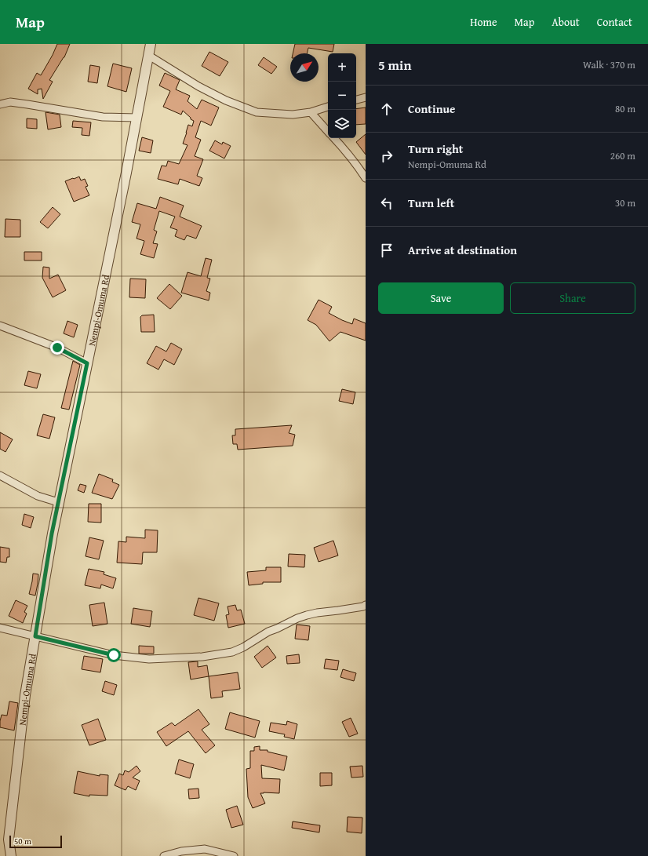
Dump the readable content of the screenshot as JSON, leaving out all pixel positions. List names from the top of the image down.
{
  "streets": {
    "street": ["Nempi-Omuma Rd"]
  },
  "scale_bar": "50 m",
  "north": "top right",
  "page": {
    "header": "Map",
    "nav": [
      "Home",
      "Map",
      "About",
      "Contact"
    ],
    "heading": ["5 min", "Walk · 370 m"],
    "map_buttons": ["+", "−"],
    "list": [
      ["Continue", "80 m"],
      ["Turn right", "Nempi-Omuma Rd", "260 m"],
      ["Turn left", "30 m"],
      "Arrive at destination"
    ],
    "buttons": ["Save", "Share"],
    "scale": "50 m"
  }
}
